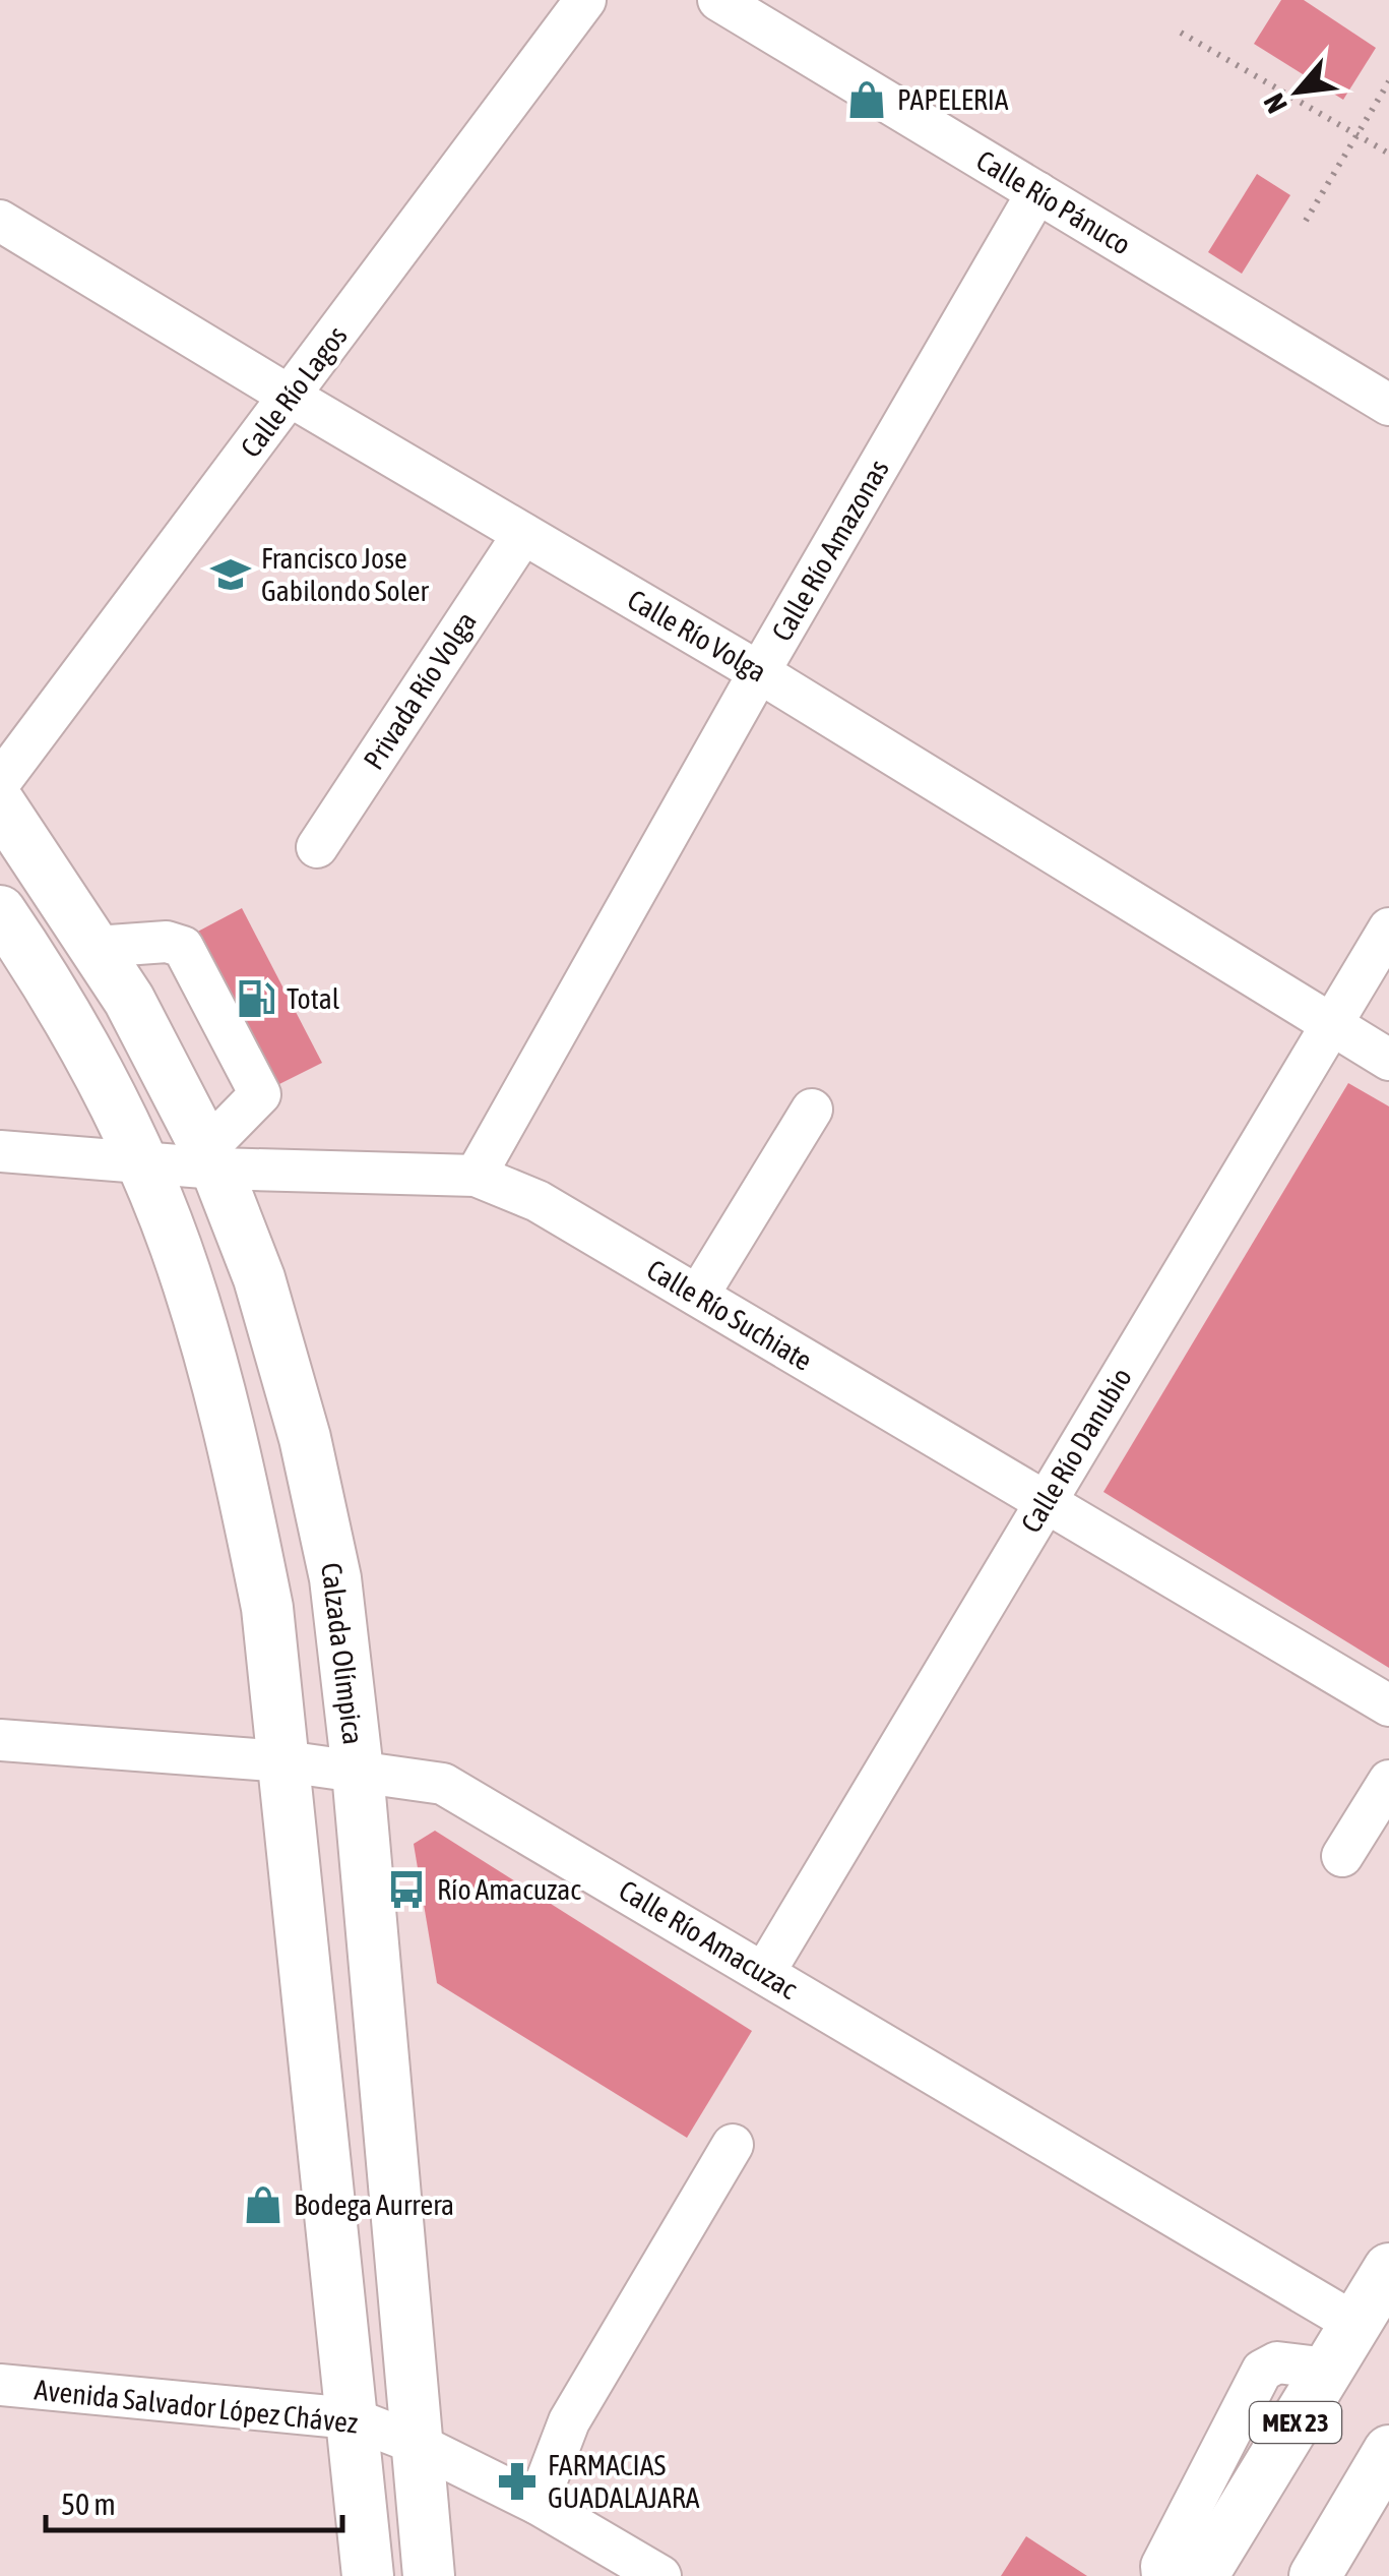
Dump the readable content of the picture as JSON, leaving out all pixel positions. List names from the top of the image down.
{
  "streets": {
    "main road": ["Calzada Olímpica", "MEX 23"],
    "street": [
      "Calle Río Pánuco",
      "Calle Río Lagos",
      "Calle Río Amazonas",
      "Calle Río Volga",
      "Privada Río Volga",
      "Calle Río Suchiate",
      "Calle Río Danubio",
      "Calle Río Amacuzac",
      "Avenida Salvador López Chávez"
    ]
  },
  "crossings": [
    ["Calle Río Pánuco", "Calle Río Amazonas"],
    ["Calle Río Lagos", "Calle Río Volga"],
    ["Calle Río Amazonas", "Calle Río Volga"],
    ["Calle Río Amazonas", "Calle Río Suchiate"],
    ["Calle Río Volga", "Privada Río Volga"],
    ["Calle Río Volga", "Calle Río Danubio"],
    ["Calle Río Suchiate", "Calle Río Danubio"],
    ["Calle Río Suchiate", "Calzada Olímpica"],
    ["Calle Río Danubio", "Calle Río Amacuzac"],
    ["Calzada Olímpica", "Calle Río Amacuzac"],
    ["Calzada Olímpica", "Avenida Salvador López Chávez"],
    ["Calle Río Amacuzac", "MEX 23"]
  ],
  "places": {
    "shop": ["PAPELERIA", "Bodega Aurrera"],
    "school or university": ["Francisco Jose Gabilondo Soler"],
    "fuel station": ["Total"],
    "bus stop": ["Río Amacuzac"],
    "pharmacy": ["FARMACIAS GUADALAJARA"]
  },
  "scale_bar": "50 m",
  "north": "bottom left"
}
